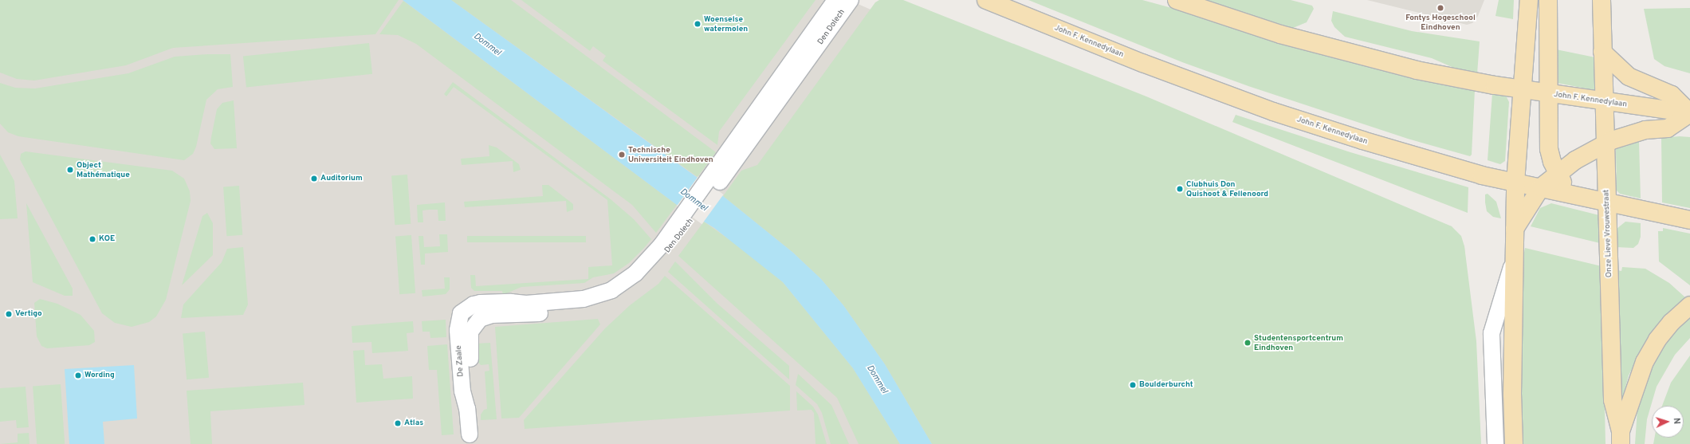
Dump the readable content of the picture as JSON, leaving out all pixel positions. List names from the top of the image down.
{
  "streets": {
    "main road": ["John F. Kennedylaan", "Onze Lieve Vrouwestraat"],
    "street": ["Den Dolech", "De Zaale"]
  },
  "crossings": [
    ["Den Dolech", "De Zaale"],
    ["John F. Kennedylaan", "Onze Lieve Vrouwestraat"]
  ],
  "water": ["Dommel"],
  "places": [
    "Fontys Hogeschool Eindhoven",
    "Woenselse watermolen",
    "Technische Universiteit Eindhoven",
    "Object Mathématique",
    "Auditorium",
    "Clubhuis Don Quishoot & Fellenoord",
    "KOE",
    "Vertigo",
    "Studentensportcentrum Eindhoven",
    "Wording",
    "Boulderburcht",
    "Atlas"
  ],
  "north": "right"
}
